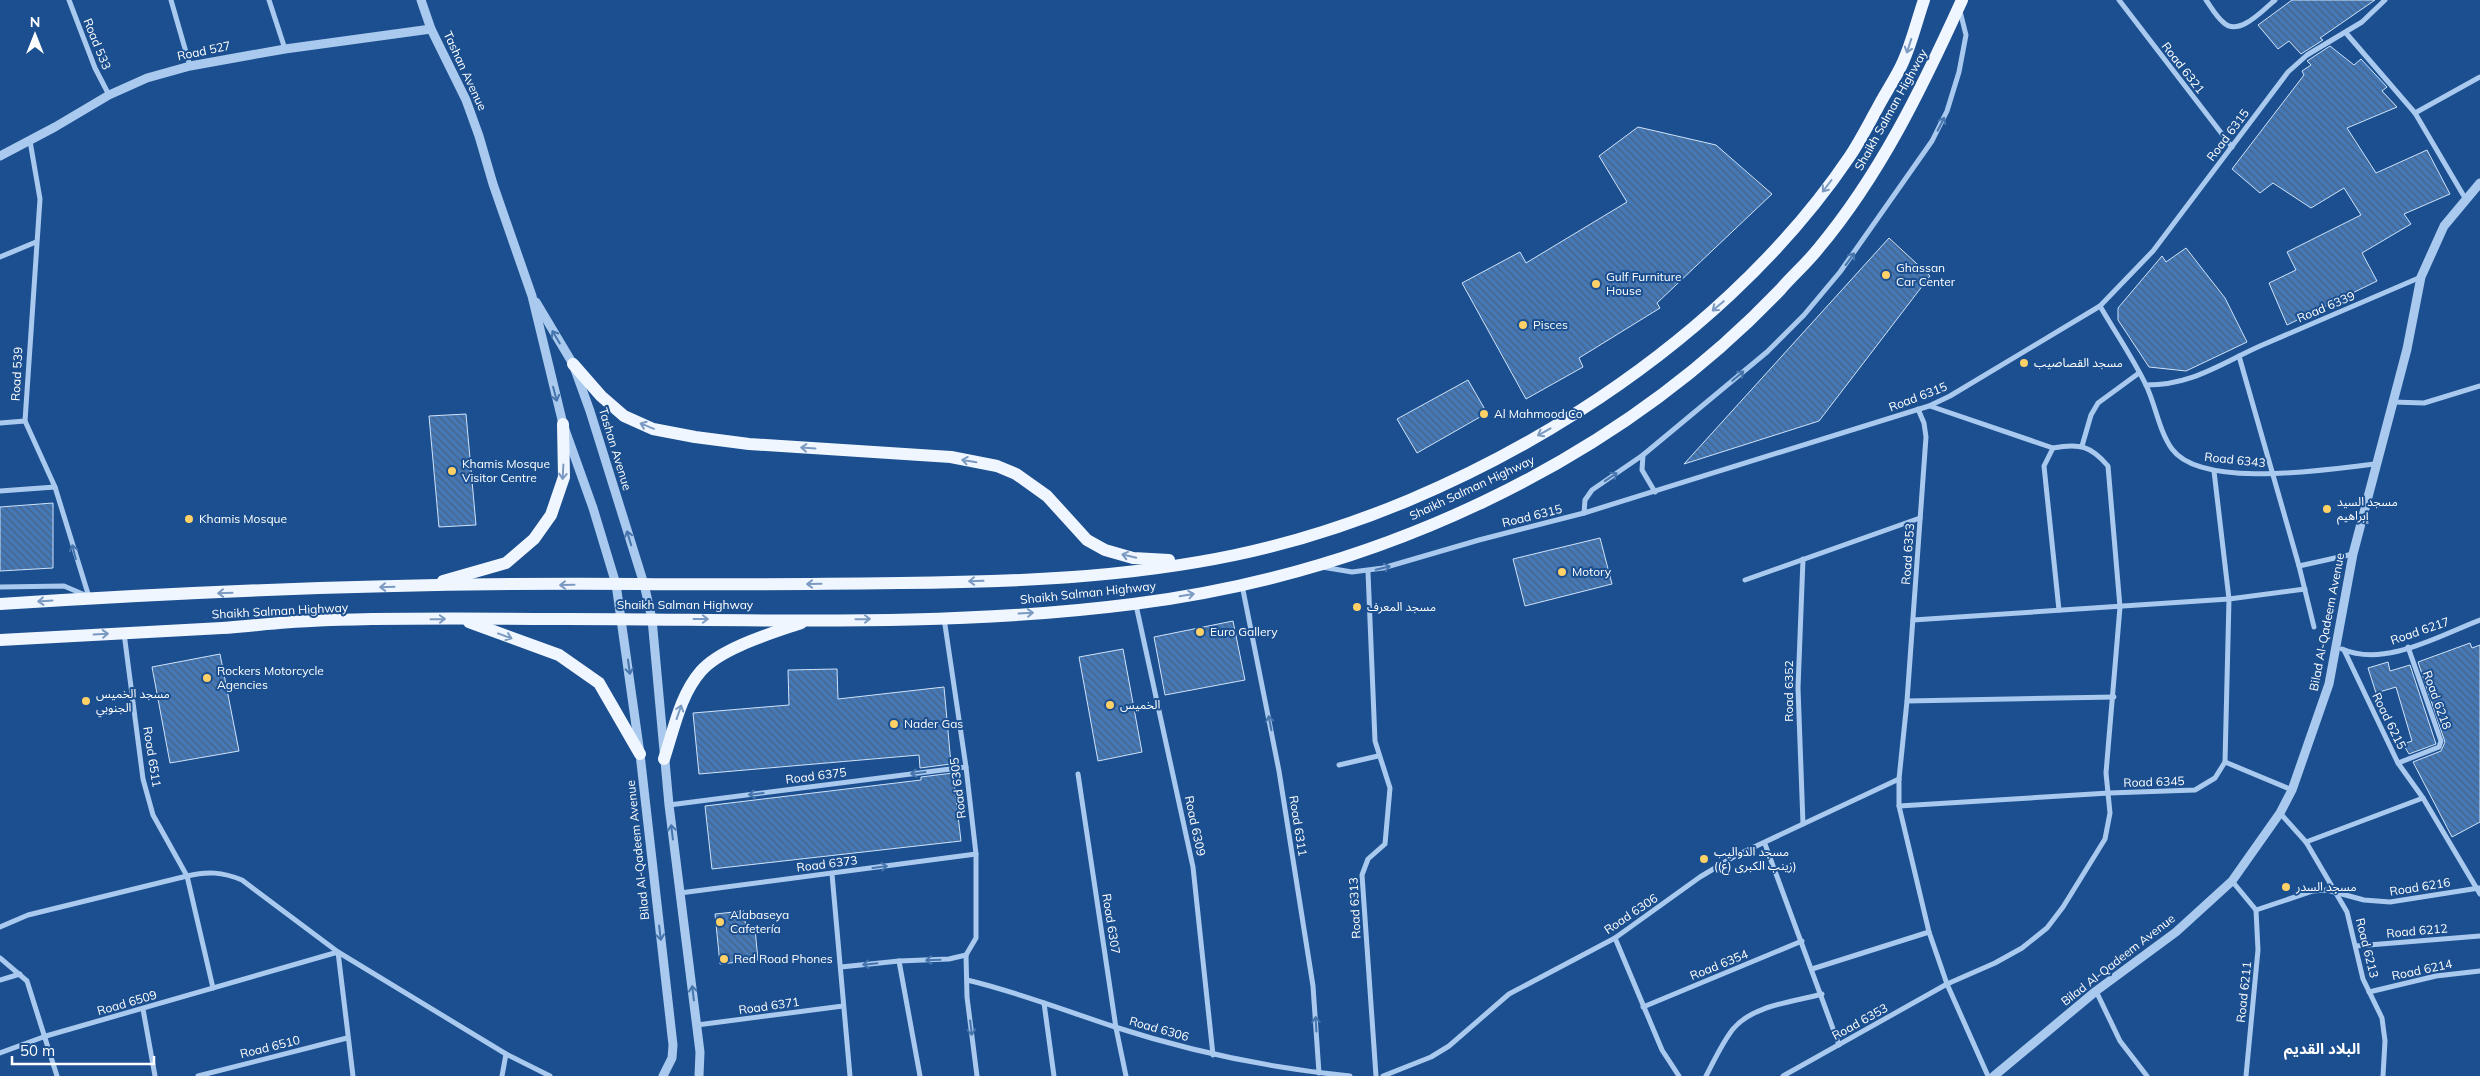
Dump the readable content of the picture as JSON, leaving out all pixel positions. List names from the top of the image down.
{
  "streets": {
    "main road": ["Shaikh Salman Highway"],
    "street": [
      "Road 533",
      "Road 527",
      "Road 6321",
      "Tashan Avenue",
      "Road 6315",
      "Road 6339",
      "Road 539",
      "Road 6343",
      "Road 6353",
      "Bilad Al-Qadeem Avenue",
      "Road 6217",
      "Road 6352",
      "Road 6218",
      "Road 6215",
      "Road 6511",
      "Road 6375",
      "Road 6345",
      "Road 6305",
      "Road 6309",
      "Road 6311",
      "Road 6373",
      "Road 6216",
      "Road 6313",
      "Road 6306",
      "Road 6307",
      "Road 6212",
      "Road 6213",
      "Road 6354",
      "Road 6214",
      "Road 6211",
      "Road 6509",
      "Road 6371",
      "Road 6510"
    ]
  },
  "crossings": [
    ["Road 533", "Road 527"],
    ["Road 527", "Tashan Avenue"],
    ["Road 527", "Road 539"],
    ["Road 6321", "Road 6315"],
    ["Tashan Avenue", "Shaikh Salman Highway"],
    ["Tashan Avenue", "Bilad Al-Qadeem Avenue"],
    ["Shaikh Salman Highway", "Road 6315"],
    ["Shaikh Salman Highway", "Road 539"],
    ["Shaikh Salman Highway", "Bilad Al-Qadeem Avenue"],
    ["Shaikh Salman Highway", "Road 6511"],
    ["Shaikh Salman Highway", "Road 6305"],
    ["Shaikh Salman Highway", "Road 6309"],
    ["Shaikh Salman Highway", "Road 6311"],
    ["Road 6315", "Road 6343"],
    ["Road 6315", "Road 6353"],
    ["Road 6315", "Road 6313"],
    ["Road 6339", "Road 6343"],
    ["Road 6339", "Bilad Al-Qadeem Avenue"],
    ["Road 6353", "Road 6345"],
    ["Road 6353", "Road 6306"],
    ["Bilad Al-Qadeem Avenue", "Road 6217"],
    ["Bilad Al-Qadeem Avenue", "Road 6215"],
    ["Bilad Al-Qadeem Avenue", "Road 6213"],
    ["Road 6217", "Road 6218"],
    ["Road 6217", "Road 6215"],
    ["Road 6352", "Road 6306"],
    ["Road 6218", "Road 6215"],
    ["Road 6215", "Road 6216"],
    ["Road 6375", "Road 6305"],
    ["Road 6305", "Road 6373"],
    ["Road 6309", "Road 6306"],
    ["Road 6311", "Road 6306"],
    ["Road 6216", "Road 6213"],
    ["Road 6216", "Road 6211"],
    ["Road 6306", "Road 6307"],
    ["Road 6212", "Road 6213"],
    ["Road 6213", "Road 6214"]
  ],
  "one_way": ["Road 6375", "Road 6311", "Road 6373"],
  "districts": ["البلاد القديم"],
  "places": [
    "Ghassan Car Center",
    "Gulf Furniture House",
    "Pisces",
    "مسجد القصاصيب",
    "Al Mahmood Co",
    "Khamis Mosque Visitor Centre",
    "مسجد السيد إبراهيم",
    "Khamis Mosque",
    "Motory",
    "مسجد المعرف",
    "Euro Gallery",
    "Rockers Motorcycle Agencies",
    "مسجد الخميس الجنوبي",
    "الخميس",
    "Nader Gas",
    "مسجد الدواليب (زينب الكبرى (ع))",
    "مسجد السدر",
    "Alabaseya Cafetería",
    "Red Road Phones"
  ],
  "scale_bar": "50 m",
  "north": "top"
}
